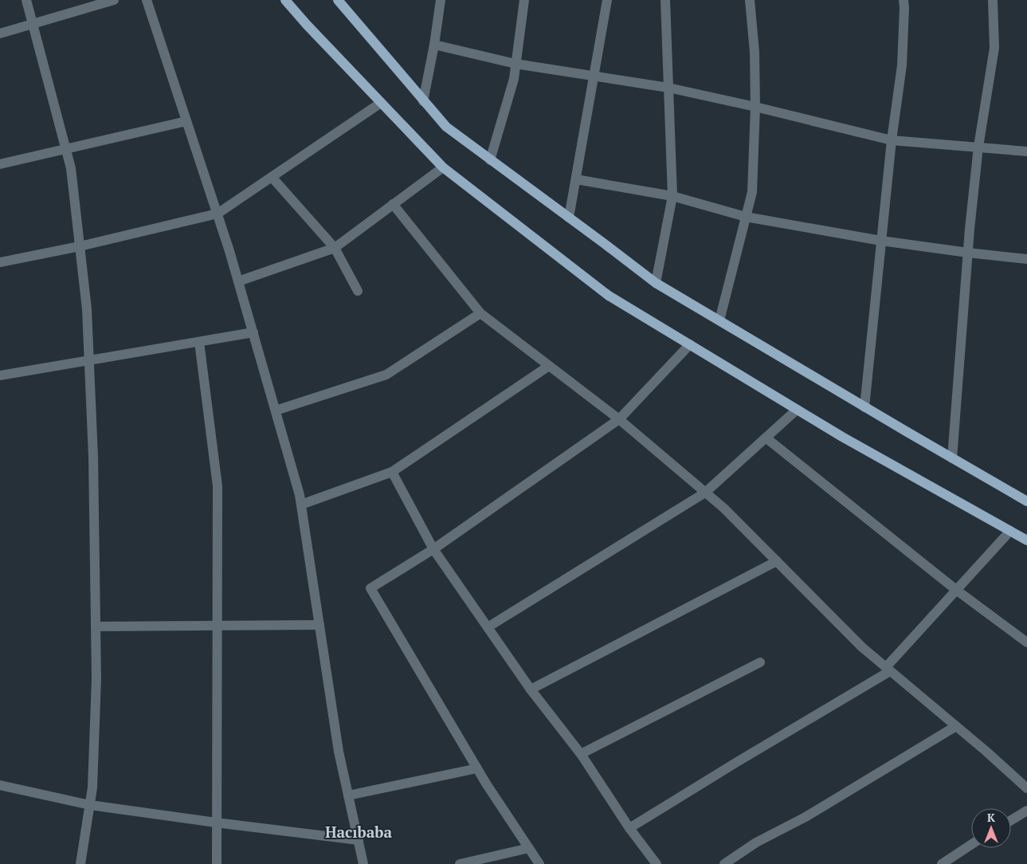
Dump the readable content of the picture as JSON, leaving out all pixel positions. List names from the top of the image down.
{
  "districts": ["Hacıbaba"],
  "north": "top"
}
